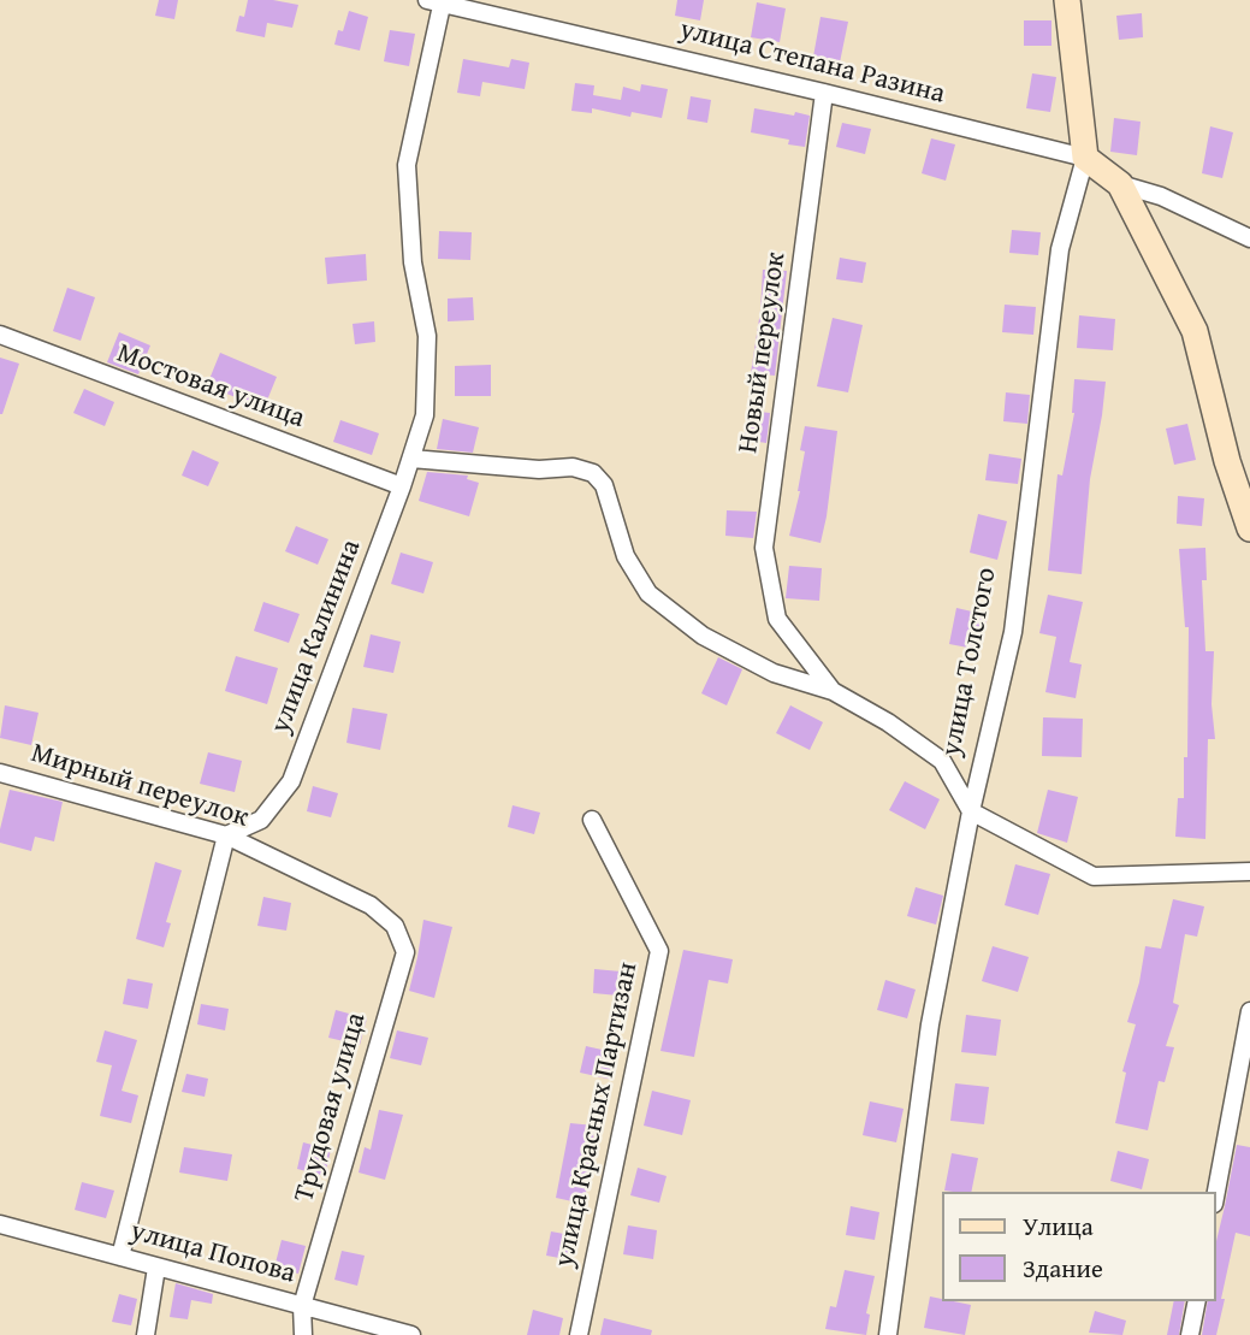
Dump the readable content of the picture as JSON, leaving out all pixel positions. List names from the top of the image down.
{
  "streets": {
    "main road": ["улица Толстого"],
    "street": [
      "улица Степана Разина",
      "Новый переулок",
      "Мостовая улица",
      "улица Калинина",
      "Мирный переулок",
      "Трудовая улица",
      "улица Красных Партизан",
      "улица Попова"
    ]
  },
  "crossings": [
    ["улица Степана Разина", "Новый переулок"],
    ["улица Степана Разина", "улица Калинина"],
    ["улица Степана Разина", "улица Толстого"],
    ["Мостовая улица", "улица Калинина"],
    ["улица Калинина", "Мирный переулок"],
    ["Мирный переулок", "Трудовая улица"],
    ["Трудовая улица", "улица Попова"]
  ],
  "legend": ["Улица", "Здание"]
}
